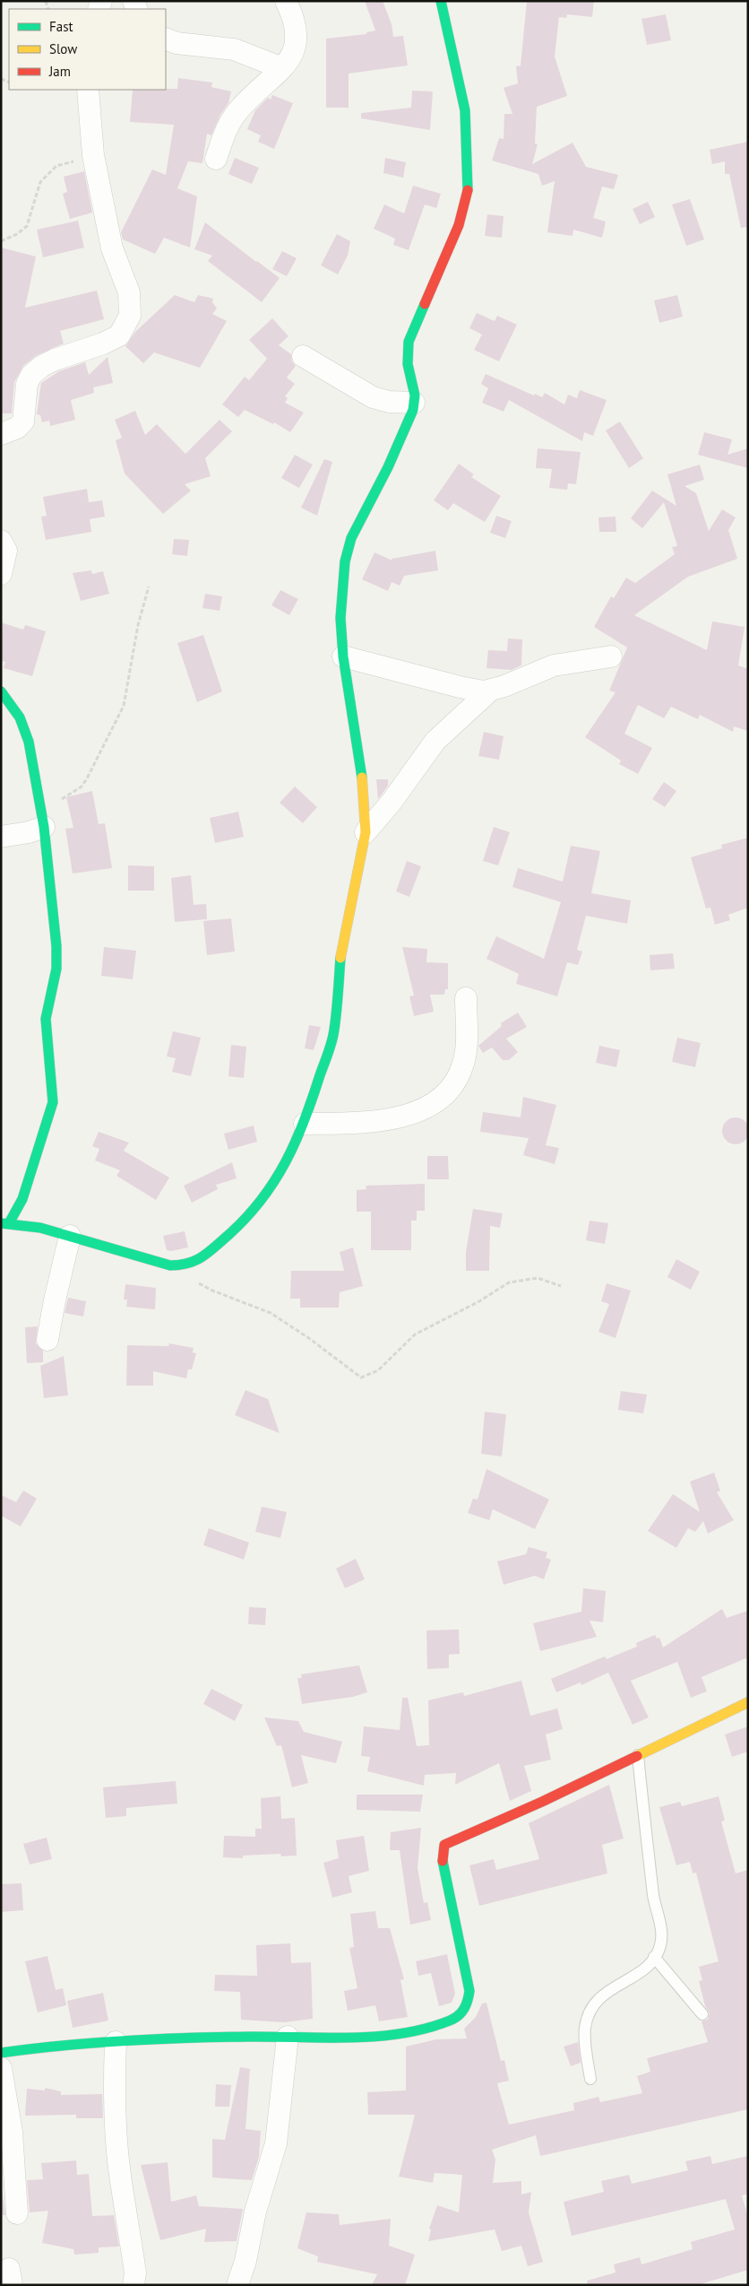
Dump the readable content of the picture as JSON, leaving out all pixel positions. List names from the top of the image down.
{
  "legend": ["Fast", "Slow", "Jam"]
}
